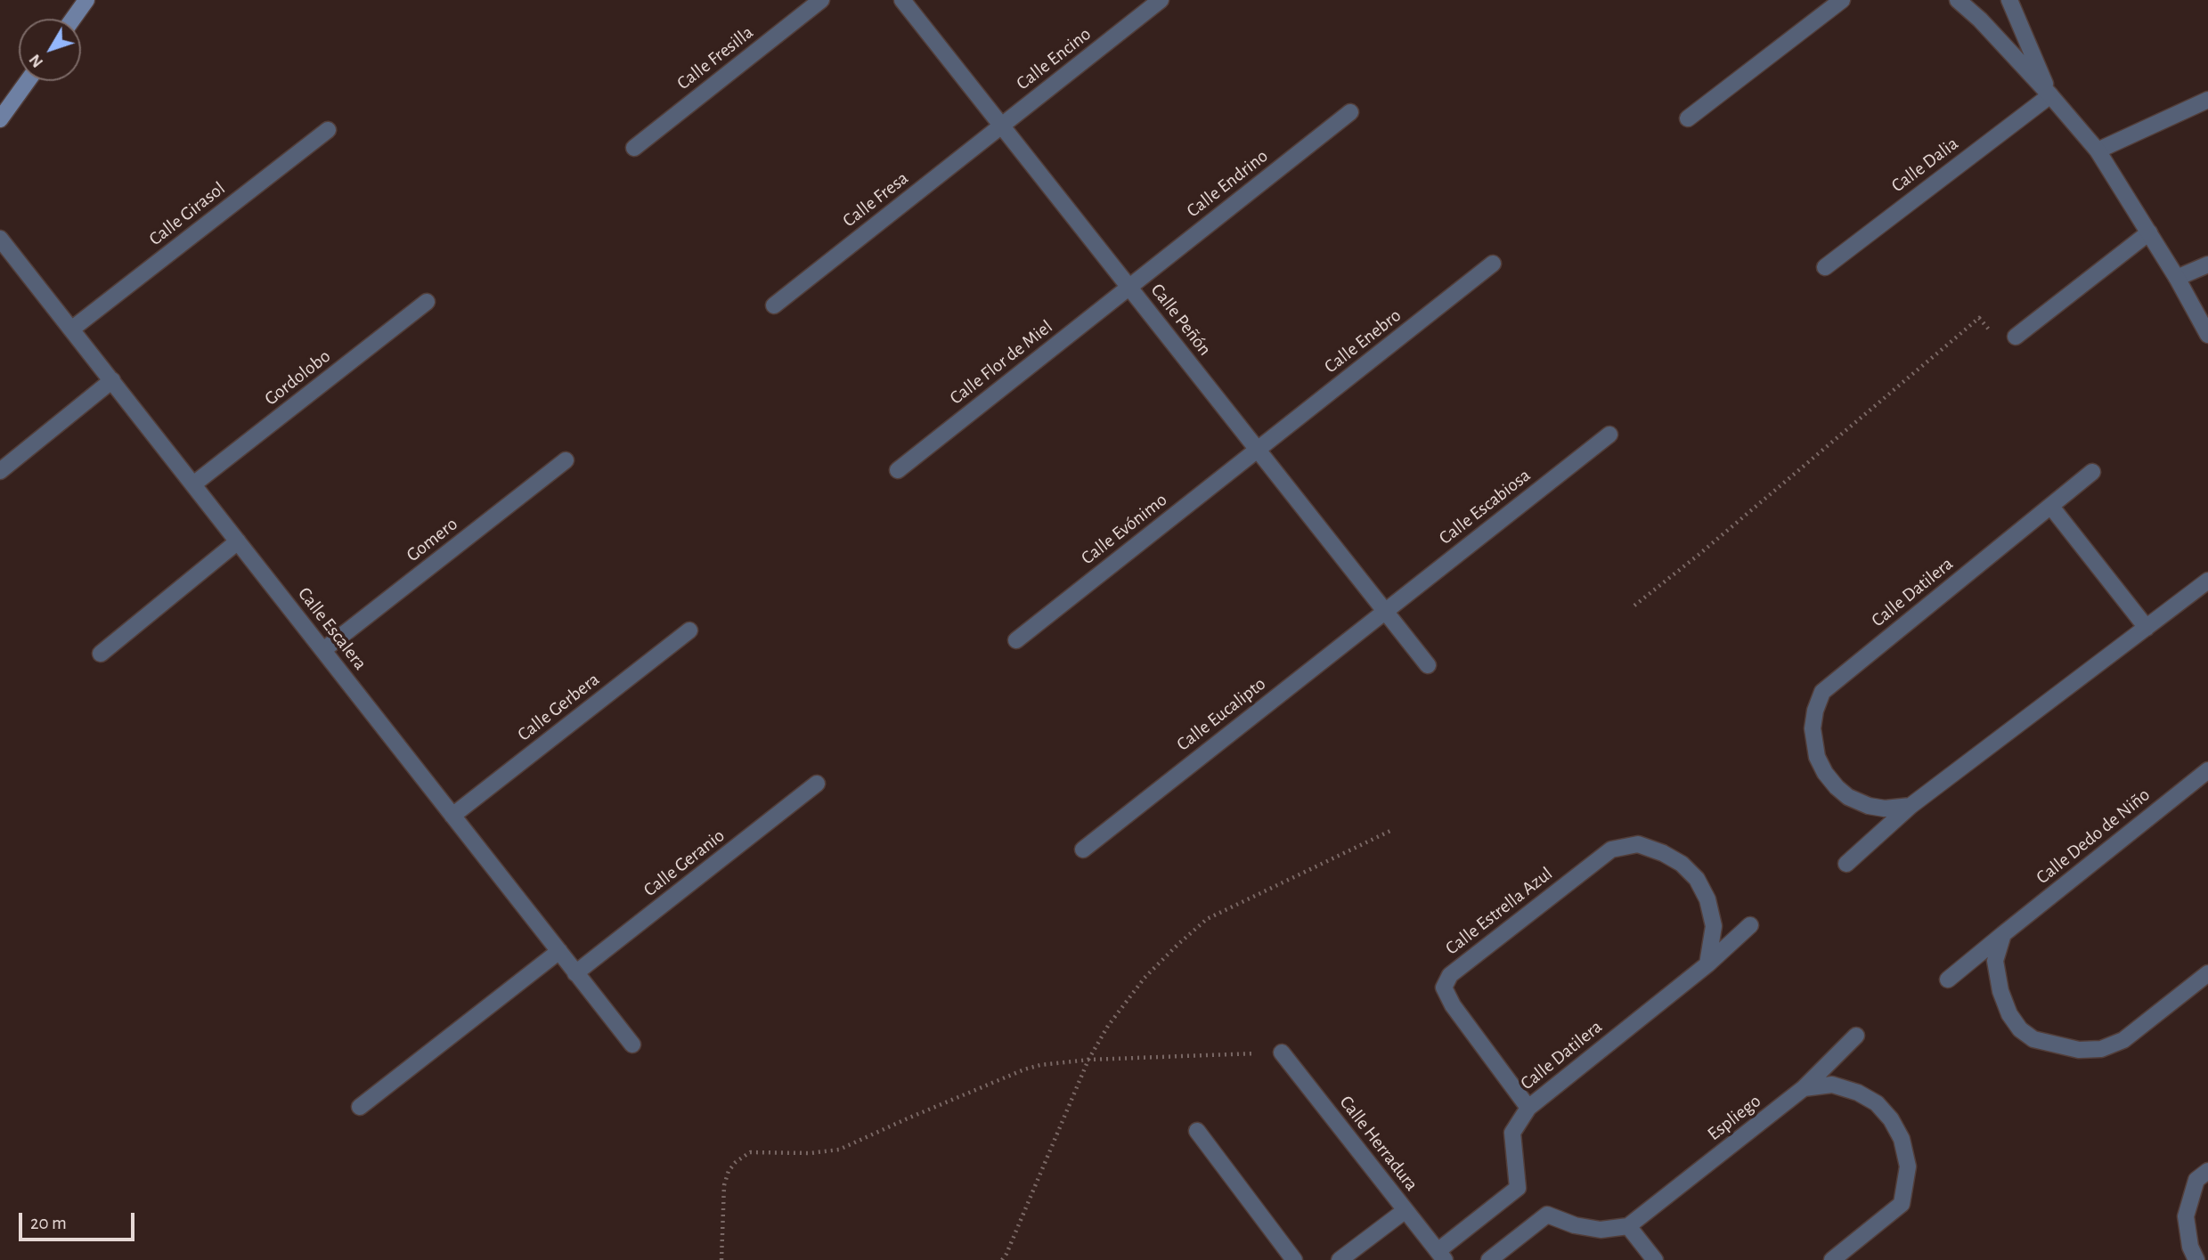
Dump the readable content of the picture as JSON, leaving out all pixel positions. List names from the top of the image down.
{
  "streets": {
    "street": [
      "Calle Fresilla",
      "Calle Encino",
      "Calle Dalia",
      "Calle Endrino",
      "Calle Fresa",
      "Calle Girasol",
      "Calle Peñón",
      "Calle Enebro",
      "Calle Flor de Miel",
      "Gordolobo",
      "Calle Escabiosa",
      "Calle Evónimo",
      "Gomero",
      "Calle Datilera",
      "Calle Escalera",
      "Calle Gerbera",
      "Calle Eucalipto",
      "Calle Dedo de Niño",
      "Calle Geranio",
      "Calle Estrella Azul",
      "Espliego",
      "Calle Herradura"
    ]
  },
  "crossings": [
    ["Calle Encino", "Calle Fresa"],
    ["Calle Encino", "Calle Peñón"],
    ["Calle Endrino", "Calle Peñón"],
    ["Calle Endrino", "Calle Flor de Miel"],
    ["Calle Fresa", "Calle Peñón"],
    ["Calle Girasol", "Calle Escalera"],
    ["Calle Peñón", "Calle Enebro"],
    ["Calle Peñón", "Calle Flor de Miel"],
    ["Calle Peñón", "Calle Escabiosa"],
    ["Calle Peñón", "Calle Evónimo"],
    ["Calle Peñón", "Calle Eucalipto"],
    ["Calle Enebro", "Calle Evónimo"],
    ["Gordolobo", "Calle Escalera"],
    ["Calle Escabiosa", "Calle Eucalipto"],
    ["Gomero", "Calle Escalera"],
    ["Calle Datilera", "Calle Estrella Azul"],
    ["Calle Datilera", "Calle Herradura"],
    ["Calle Escalera", "Calle Gerbera"],
    ["Calle Escalera", "Calle Geranio"]
  ],
  "scale_bar": "20 m",
  "north": "bottom left"
}
